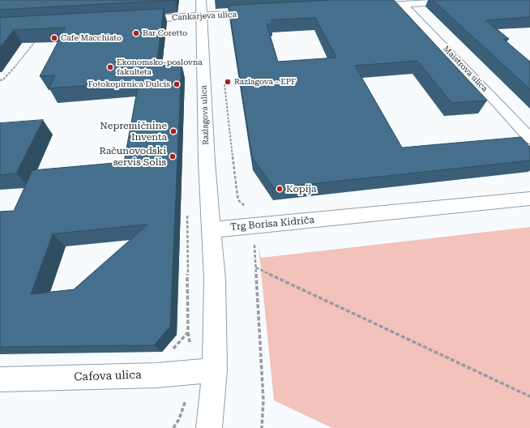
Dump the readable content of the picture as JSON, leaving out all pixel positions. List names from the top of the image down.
{
  "streets": {
    "street": [
      "Cankarjeva ulica",
      "Maistrova ulica",
      "Razlagova ulica",
      "Trg Borisa Kidriča",
      "Cafova ulica"
    ]
  },
  "crossings": [
    ["Cankarjeva ulica", "Razlagova ulica"],
    ["Razlagova ulica", "Trg Borisa Kidriča"]
  ],
  "places": [
    "Bar Coretto",
    "Cafe Macchiato",
    "Ekonomsko-poslovna fakulteta",
    "Razlagova - EPF",
    "Fotokopirnica Dulcis",
    "Nepremičnine Inventa",
    "Računovodski servis Solis",
    "Kopija"
  ]
}
